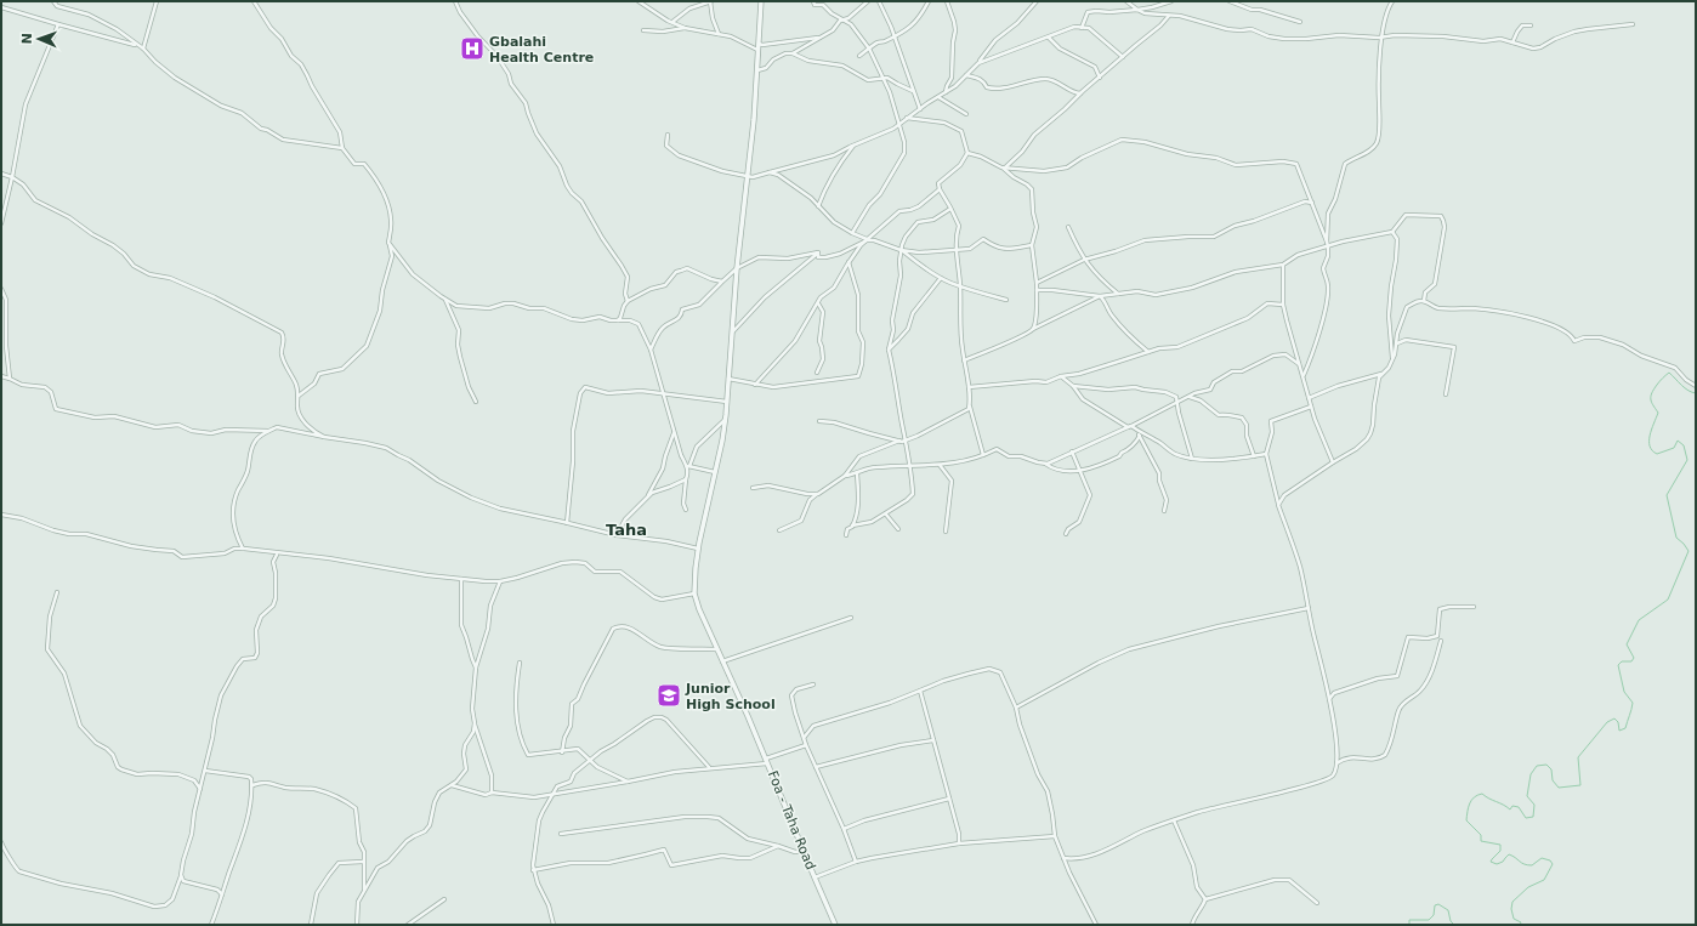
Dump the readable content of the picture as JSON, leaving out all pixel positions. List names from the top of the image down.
{
  "streets": {
    "street": ["Foa - Taha Road"]
  },
  "districts": ["Taha"],
  "places": {
    "hospital": ["Gbalahi Health Centre"],
    "school or university": ["Junior High School"]
  },
  "north": "left"
}
